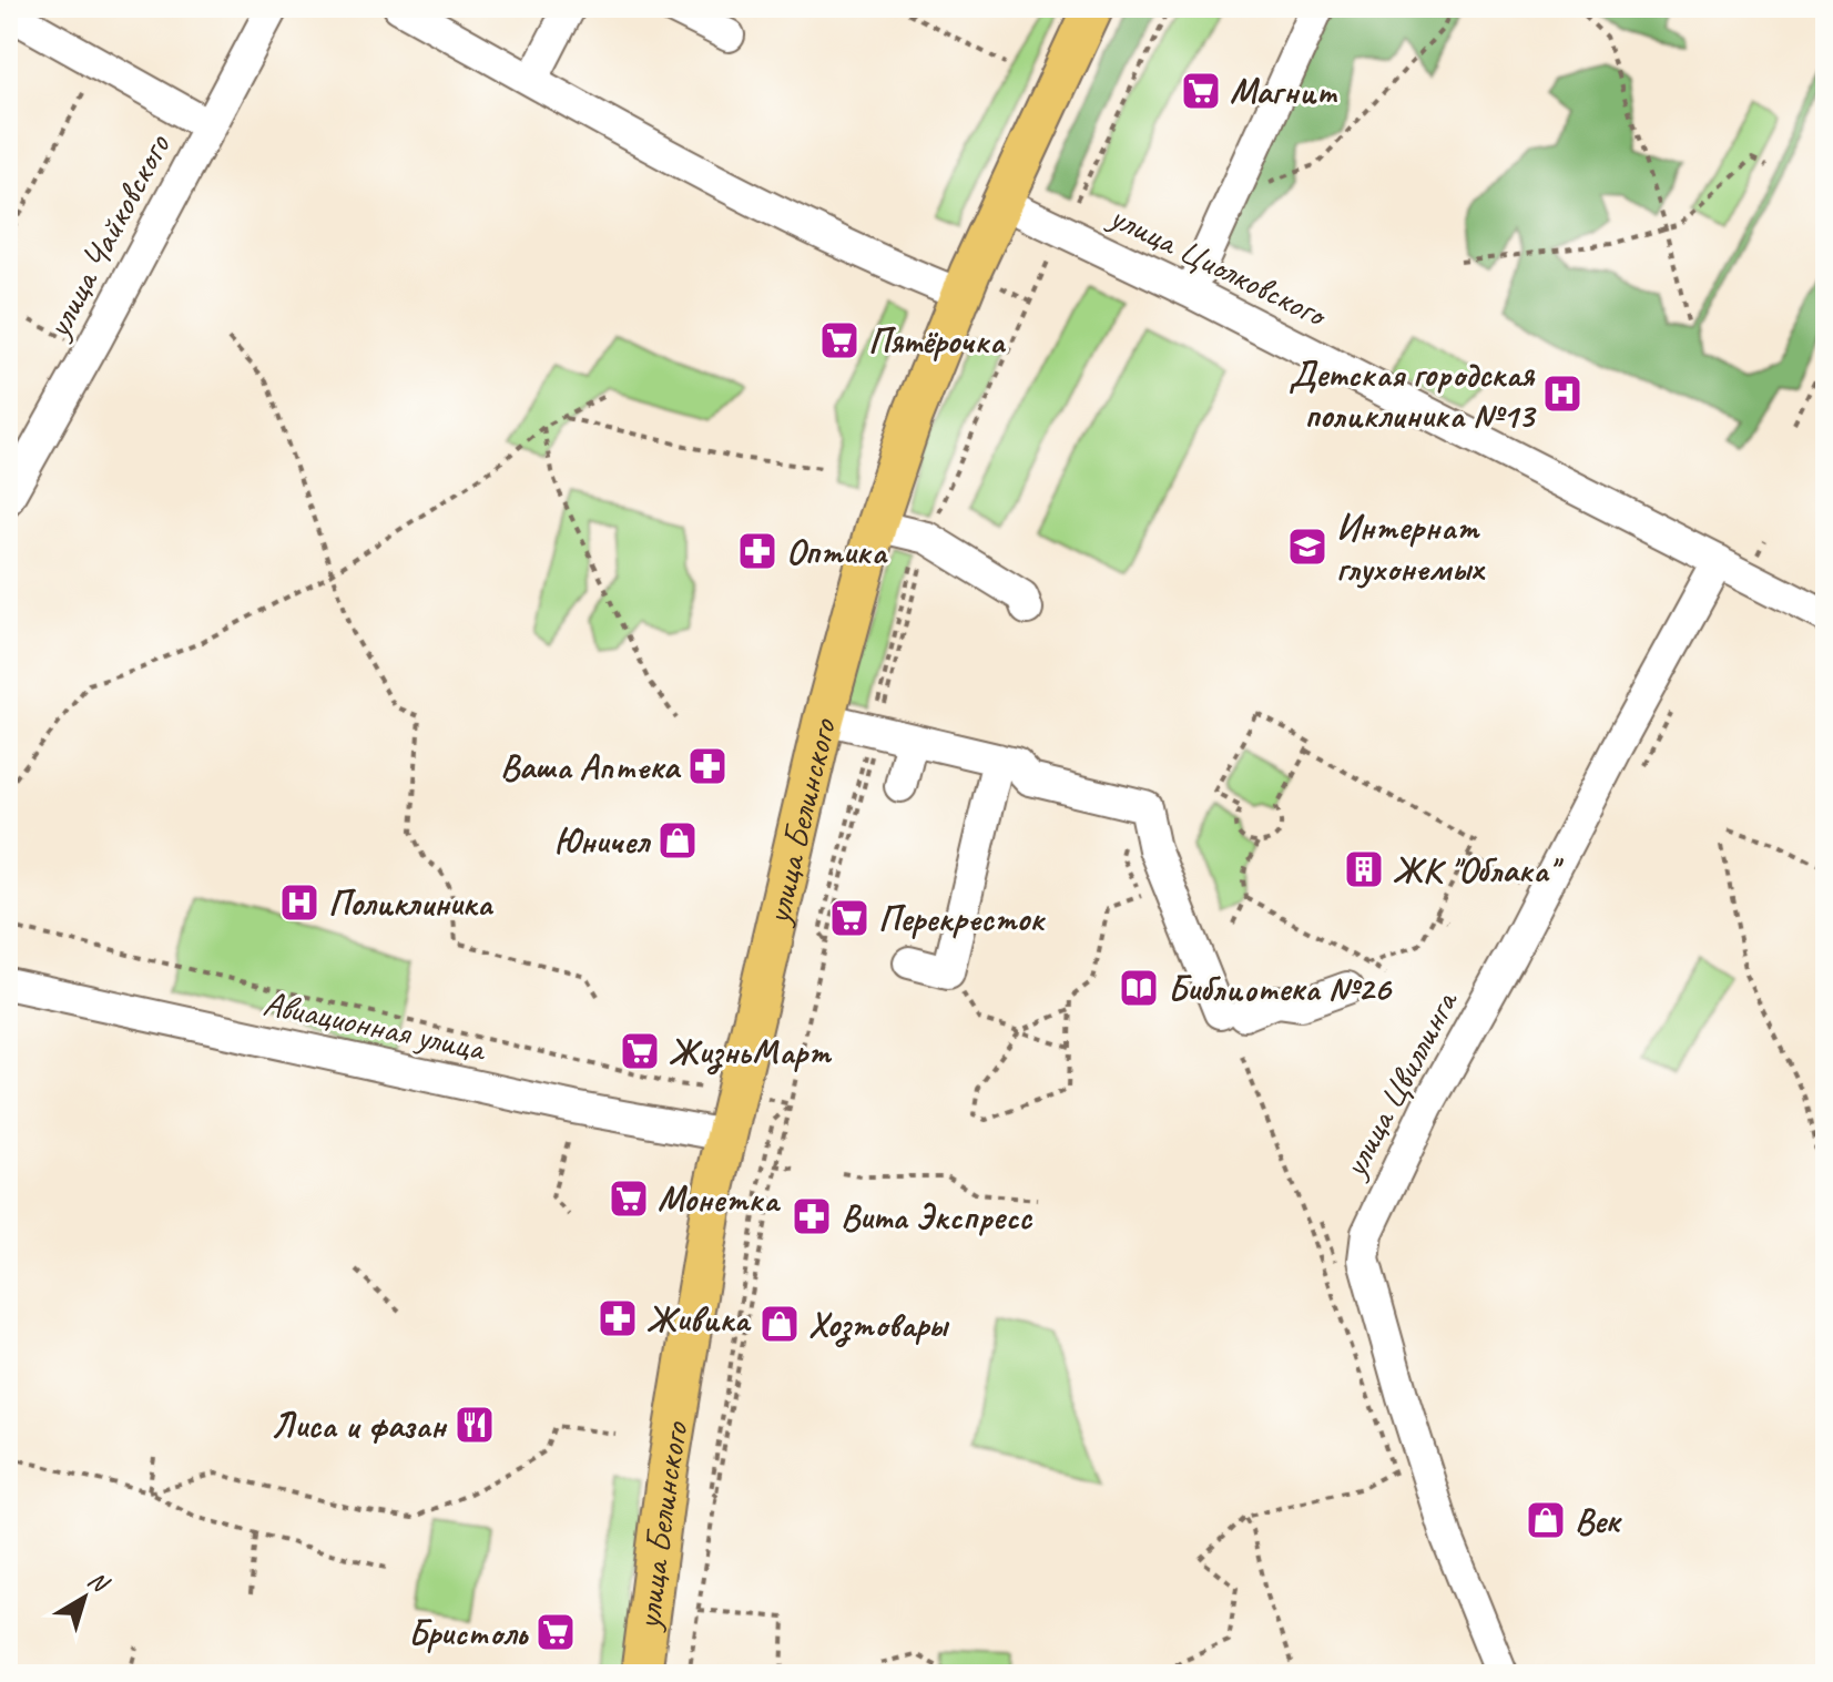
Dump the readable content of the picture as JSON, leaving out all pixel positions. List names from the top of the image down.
{
  "streets": {
    "main road": ["улица Белинского"],
    "street": [
      "улица Чайковского",
      "улица Циолковского",
      "Авиационная улица",
      "улица Цвиллинга"
    ]
  },
  "crossings": [
    ["улица Циолковского", "улица Белинского"],
    ["улица Циолковского", "улица Цвиллинга"],
    ["улица Белинского", "Авиационная улица"]
  ],
  "places": {
    "supermarket": [
      "Магнит",
      "Пятёрочка",
      "Перекресток",
      "ЖизньМарт",
      "Монетка",
      "Бристоль"
    ],
    "hospital": ["Детская городская поликлиника №13", "Поликлиника"],
    "school or university": ["Интернат глухонемых"],
    "pharmacy": [
      "Оптика",
      "Ваша Аптека",
      "Вита Экспресс",
      "Живика"
    ],
    "shop": ["Юничел", "Хозтовары", "Век"],
    "building": ["ЖК \"Облака\""],
    "library": ["Библиотека №26"],
    "restaurant": ["Лиса и фазан"]
  },
  "north": "top right"
}
